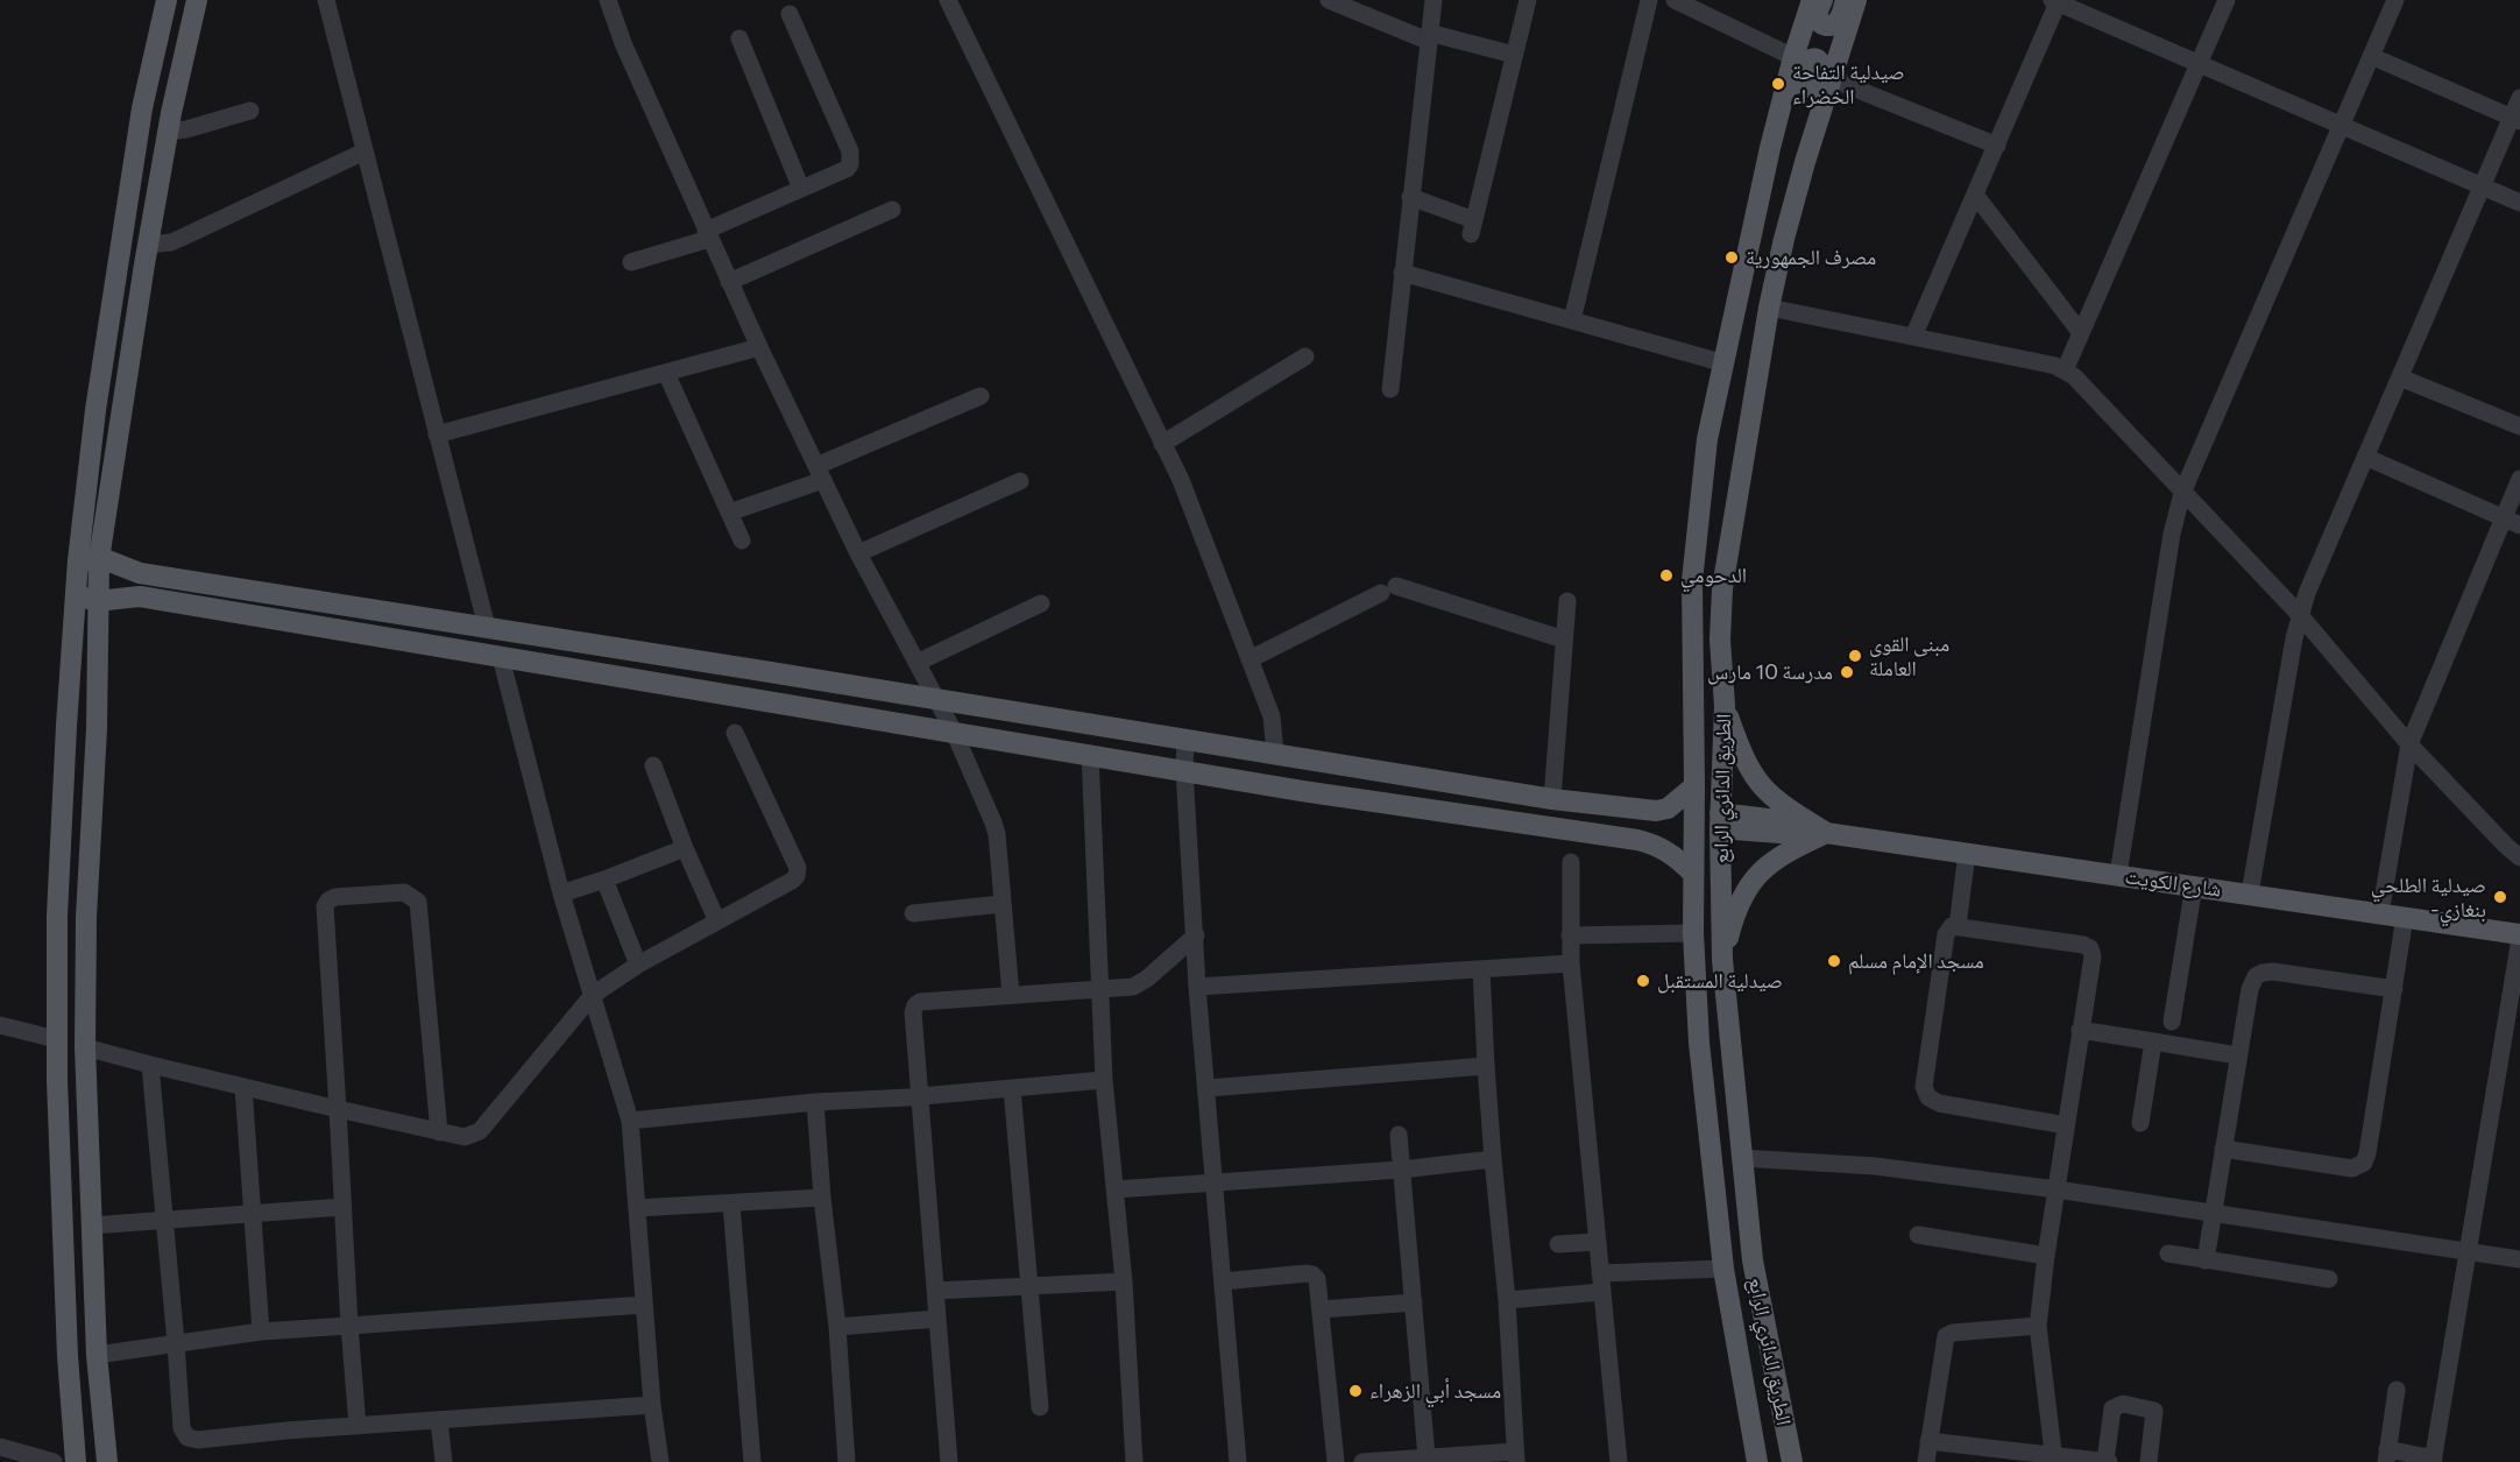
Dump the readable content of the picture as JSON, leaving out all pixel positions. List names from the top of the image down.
{
  "streets": {
    "main road": ["الطريق الدائري الرابع", "شارع الكويت"]
  },
  "crossings": [
    ["الطريق الدائري الرابع", "شارع الكويت"]
  ],
  "places": [
    "صيدلية التفاحة الخضراء",
    "مصرف الجمهورية",
    "الدحومي",
    "مبنى القوى العاملة",
    "مدرسة 10 مارس",
    "صيدلية الطلحي -بنغازي",
    "مسجد الإمام مسلم",
    "صيدلية المستقبل",
    "مسجد أبي الزهراء"
  ]
}
